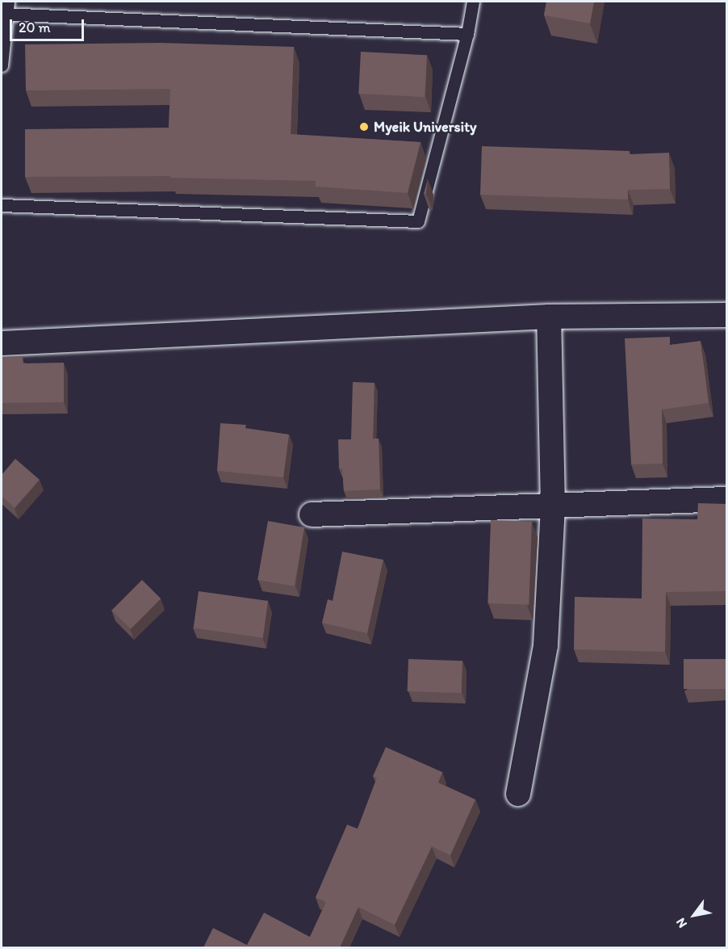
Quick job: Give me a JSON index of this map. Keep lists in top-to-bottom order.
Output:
{
  "places": ["Myeik University"],
  "scale_bar": "20 m",
  "north": "bottom left"
}
